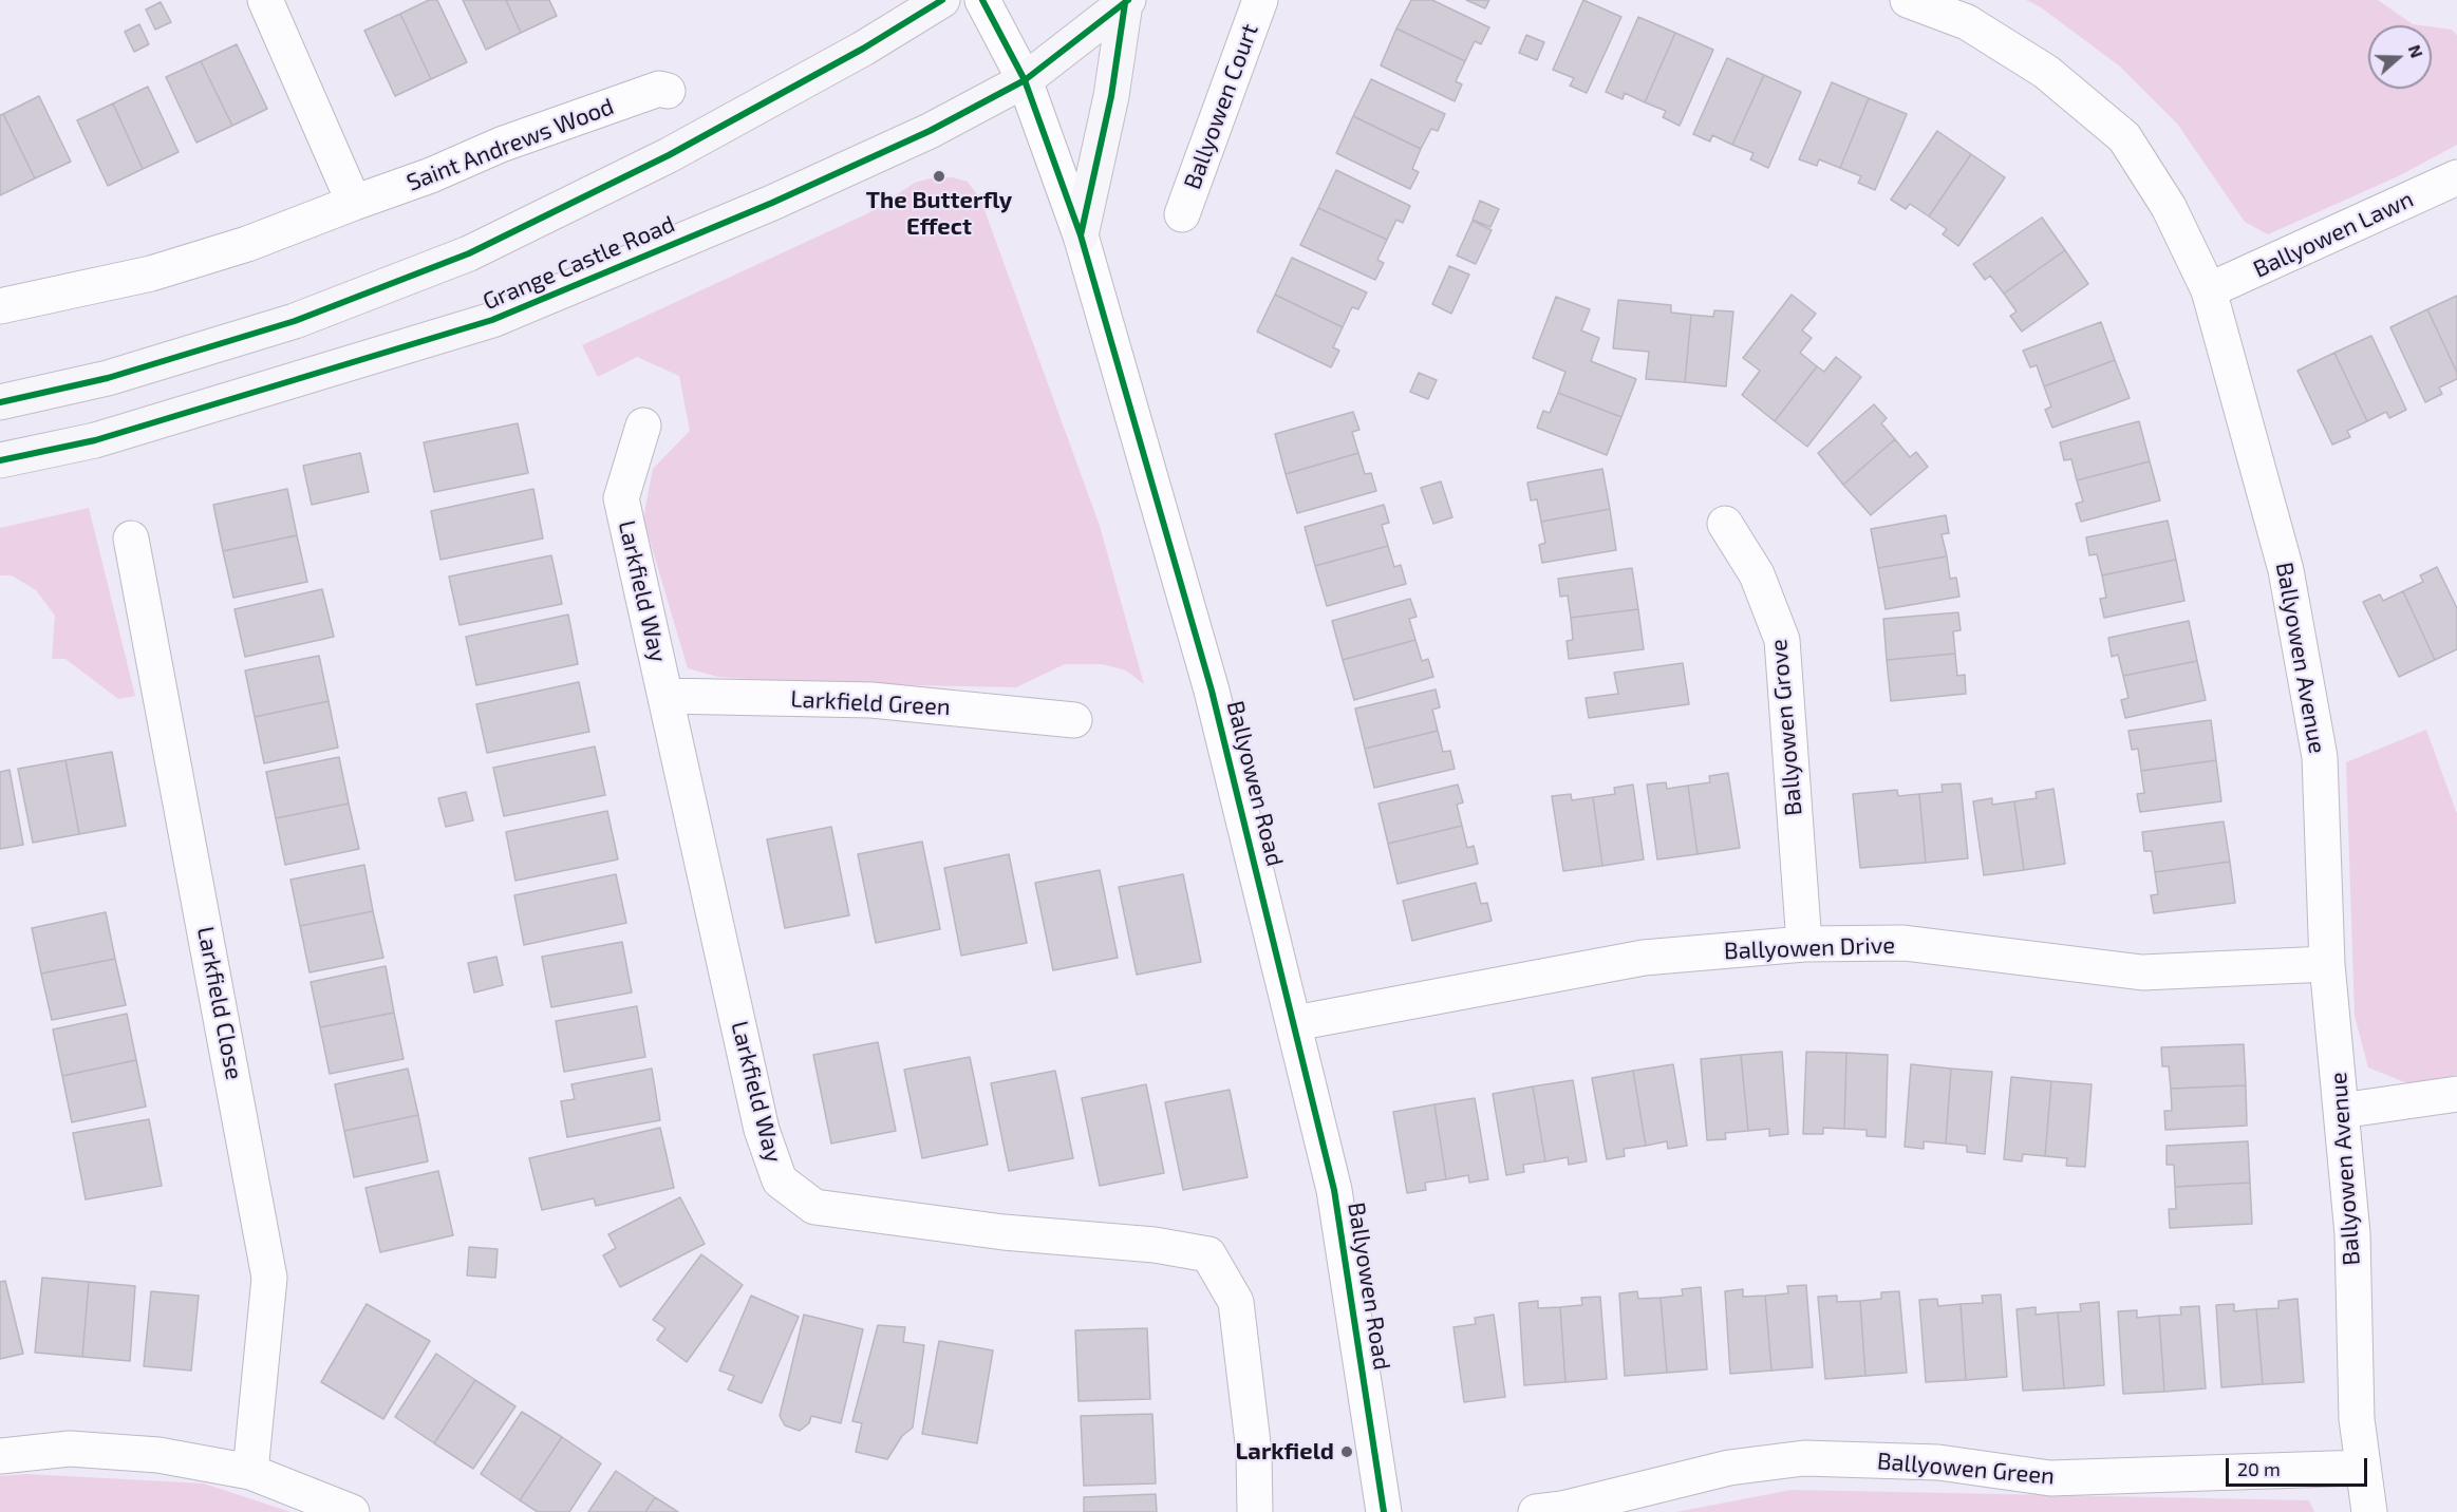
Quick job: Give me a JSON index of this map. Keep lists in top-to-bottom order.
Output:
{
  "streets": {
    "main road": ["Grange Castle Road"],
    "street": [
      "Ballyowen Court",
      "Saint Andrews Wood",
      "Ballyowen Lawn",
      "Larkfield Way",
      "Ballyowen Avenue",
      "Larkfield Green",
      "Ballyowen Grove",
      "Ballyowen Road",
      "Ballyowen Drive",
      "Larkfield Close",
      "Ballyowen Green"
    ]
  },
  "crossings": [
    ["Ballyowen Lawn", "Ballyowen Avenue"],
    ["Grange Castle Road", "Ballyowen Road"],
    ["Larkfield Way", "Larkfield Green"],
    ["Ballyowen Avenue", "Ballyowen Drive"],
    ["Ballyowen Avenue", "Ballyowen Green"],
    ["Ballyowen Grove", "Ballyowen Drive"],
    ["Ballyowen Road", "Ballyowen Drive"]
  ],
  "places": ["The Butterfly Effect", "Larkfield"],
  "scale_bar": "20 m",
  "north": "right"
}
